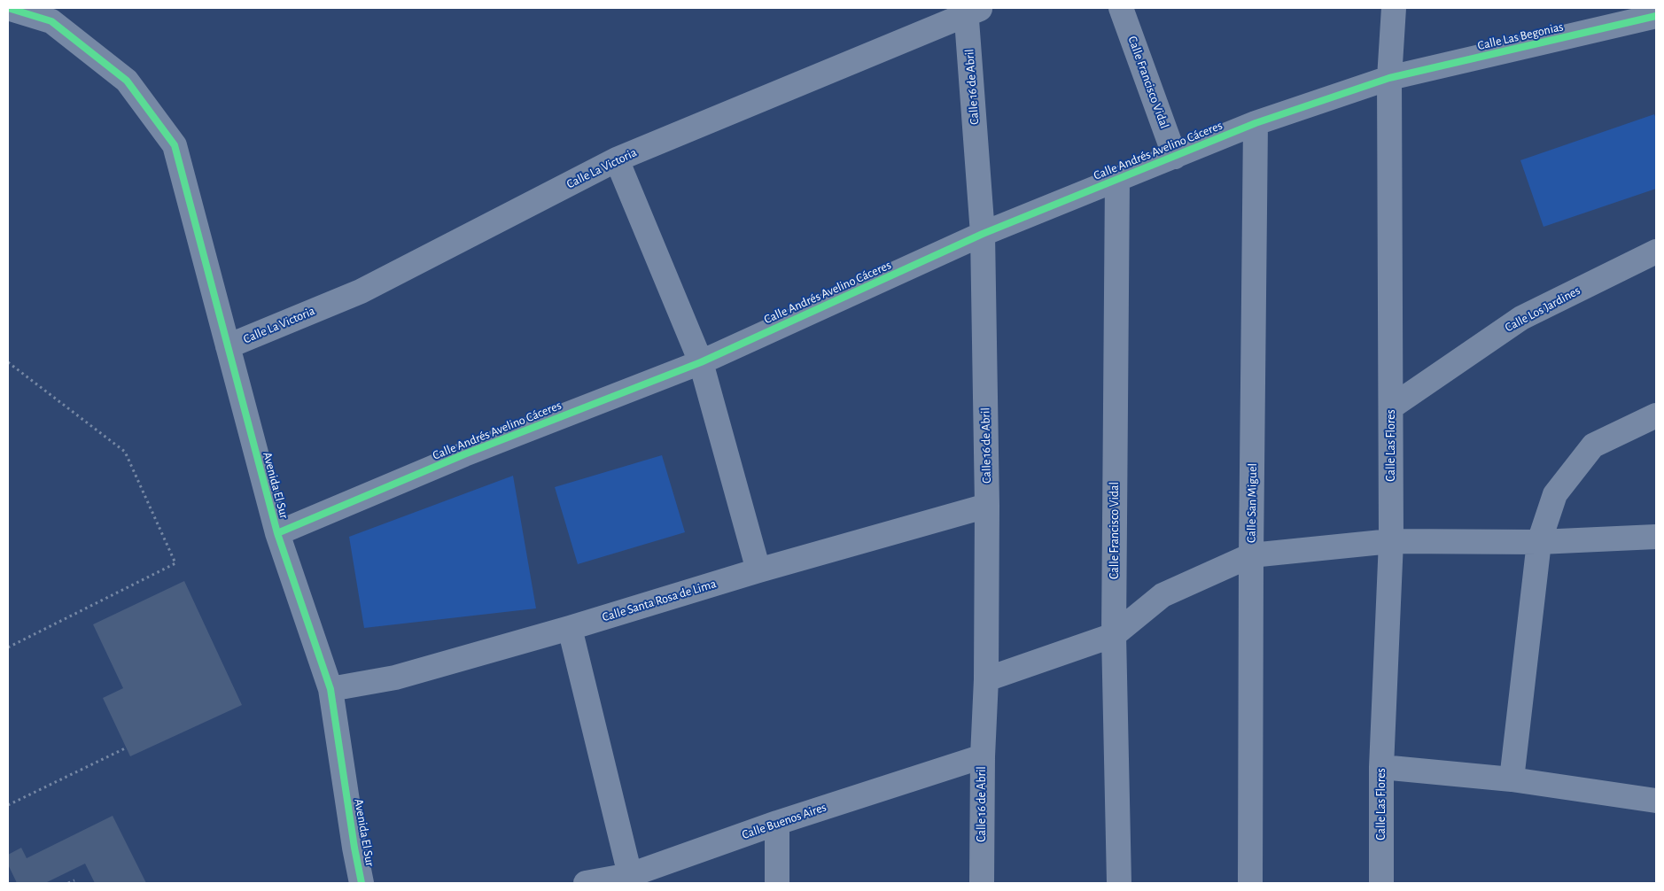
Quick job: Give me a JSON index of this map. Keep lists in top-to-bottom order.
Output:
{
  "streets": {
    "street": [
      "Calle Las Begonias",
      "Calle Francisco Vidal",
      "Calle 16 de Abril",
      "Calle Andrés Avelino Cáceres",
      "Calle La Victoria",
      "Calle Los Jardines",
      "Calle Las Flores",
      "Avenida El Sur",
      "Calle San Miguel",
      "Calle Santa Rosa de Lima",
      "Calle Buenos Aires"
    ]
  },
  "crossings": [
    ["Calle Las Begonias", "Calle Andrés Avelino Cáceres"],
    ["Calle Las Begonias", "Calle Las Flores"],
    ["Calle Francisco Vidal", "Calle Andrés Avelino Cáceres"],
    ["Calle 16 de Abril", "Calle Andrés Avelino Cáceres"],
    ["Calle 16 de Abril", "Calle La Victoria"],
    ["Calle 16 de Abril", "Calle Santa Rosa de Lima"],
    ["Calle 16 de Abril", "Calle Buenos Aires"],
    ["Calle Andrés Avelino Cáceres", "Calle Las Flores"],
    ["Calle Andrés Avelino Cáceres", "Avenida El Sur"],
    ["Calle Andrés Avelino Cáceres", "Calle San Miguel"],
    ["Calle La Victoria", "Avenida El Sur"],
    ["Calle Los Jardines", "Calle Las Flores"],
    ["Avenida El Sur", "Calle Santa Rosa de Lima"]
  ]
}
